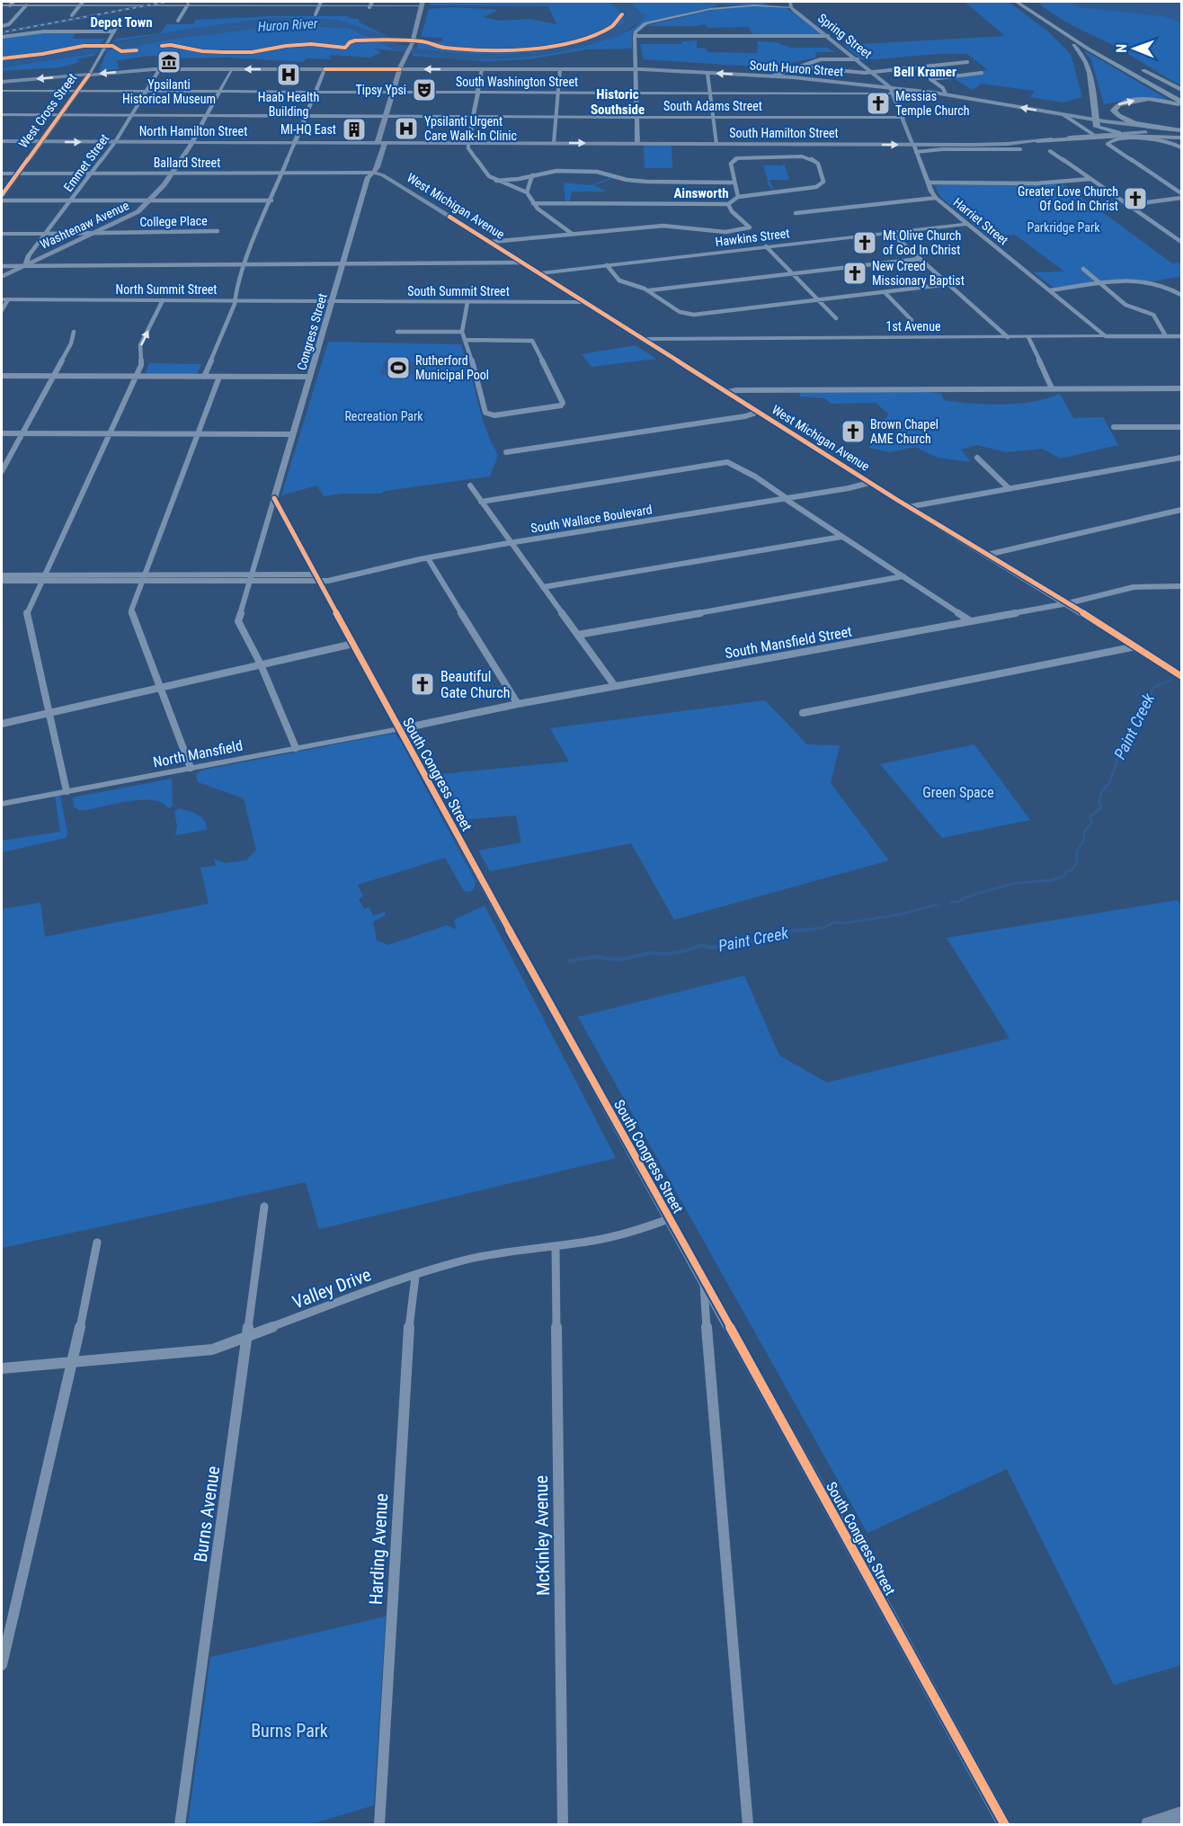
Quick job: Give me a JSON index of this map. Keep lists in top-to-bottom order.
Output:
{
  "streets": {
    "main road": [
      "Spring Street",
      "South Huron Street",
      "West Cross Street",
      "North Hamilton Street",
      "South Hamilton Street",
      "West Michigan Avenue",
      "Harriet Street",
      "Washtenaw Avenue"
    ],
    "street": [
      "South Washington Street",
      "South Adams Street",
      "Emmet Street",
      "Ballard Street",
      "College Place",
      "Hawkins Street",
      "North Summit Street",
      "South Summit Street",
      "1st Avenue",
      "Congress Street",
      "South Wallace Boulevard",
      "South Mansfield Street",
      "North Mansfield",
      "South Congress Street",
      "Valley Drive",
      "Burns Avenue",
      "McKinley Avenue",
      "Harding Avenue"
    ]
  },
  "crossings": [
    ["Spring Street", "South Huron Street"],
    ["Spring Street", "Harriet Street"],
    ["South Huron Street", "West Cross Street"],
    ["South Huron Street", "South Hamilton Street"],
    ["South Huron Street", "Emmet Street"],
    ["South Huron Street", "Harriet Street"],
    ["South Huron Street", "Washtenaw Avenue"],
    ["South Washington Street", "West Cross Street"],
    ["South Washington Street", "Emmet Street"],
    ["South Washington Street", "Harriet Street"],
    ["South Washington Street", "Washtenaw Avenue"],
    ["South Adams Street", "West Cross Street"],
    ["South Adams Street", "Emmet Street"],
    ["South Adams Street", "Harriet Street"],
    ["South Adams Street", "Washtenaw Avenue"],
    ["West Cross Street", "North Hamilton Street"],
    ["West Cross Street", "Ballard Street"],
    ["North Hamilton Street", "South Hamilton Street"],
    ["North Hamilton Street", "Emmet Street"],
    ["North Hamilton Street", "Washtenaw Avenue"],
    ["South Hamilton Street", "Harriet Street"],
    ["Emmet Street", "Ballard Street"],
    ["Emmet Street", "College Place"],
    ["Emmet Street", "Washtenaw Avenue"],
    ["Ballard Street", "West Michigan Avenue"],
    ["Ballard Street", "Washtenaw Avenue"],
    ["Ballard Street", "Congress Street"],
    ["West Michigan Avenue", "Hawkins Street"],
    ["West Michigan Avenue", "South Summit Street"],
    ["West Michigan Avenue", "1st Avenue"],
    ["West Michigan Avenue", "Congress Street"],
    ["West Michigan Avenue", "South Wallace Boulevard"],
    ["West Michigan Avenue", "South Mansfield Street"],
    ["College Place", "Washtenaw Avenue"],
    ["Harriet Street", "Hawkins Street"],
    ["Harriet Street", "1st Avenue"],
    ["North Summit Street", "South Summit Street"],
    ["North Summit Street", "Congress Street"],
    ["South Summit Street", "Congress Street"],
    ["Congress Street", "South Congress Street"],
    ["South Wallace Boulevard", "South Congress Street"],
    ["South Mansfield Street", "North Mansfield"],
    ["South Mansfield Street", "South Congress Street"],
    ["North Mansfield", "South Congress Street"],
    ["South Congress Street", "Valley Drive"],
    ["Valley Drive", "Burns Avenue"],
    ["Valley Drive", "McKinley Avenue"],
    ["Valley Drive", "Harding Avenue"]
  ],
  "one_way": ["South Huron Street", "South Hamilton Street"],
  "districts": [
    "Depot Town",
    "Bell Kramer",
    "Historic Southside",
    "Ainsworth"
  ],
  "water": ["Huron River", "Paint Creek"],
  "parks": [
    "Parkridge Park",
    "Recreation Park",
    "Green Space",
    "Burns Park"
  ],
  "places": {
    "museum": ["Ypsilanti Historical Museum"],
    "hospital": ["Haab Health Building", "Ypsilanti Urgent Care Walk-In Clinic"],
    "theatre": ["Tipsy Ypsi"],
    "church": [
      "Messias Temple Church",
      "Greater Love Church Of God In Christ",
      "Mt Olive Church of God In Christ",
      "New Creed Missionary Baptist",
      "Brown Chapel AME Church",
      "Beautiful Gate Church"
    ],
    "building": ["MI-HQ East"],
    "sports": ["Rutherford Municipal Pool"]
  },
  "north": "left"
}
